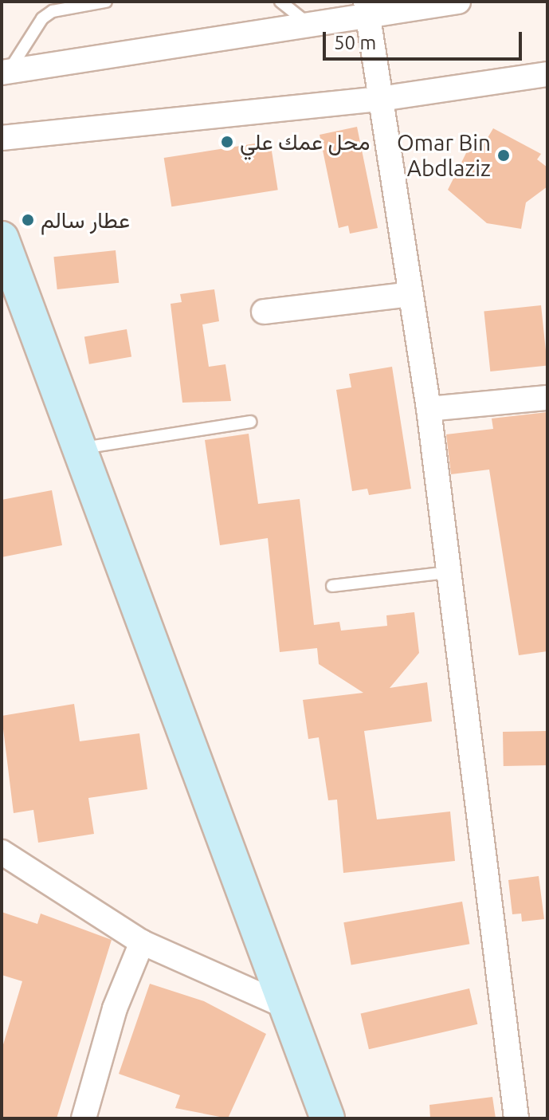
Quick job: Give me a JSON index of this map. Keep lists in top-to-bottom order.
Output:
{
  "places": ["محل عمك علي", "Omar Bin Abdlaziz", "عطار سالم"],
  "scale_bar": "50 m"
}
